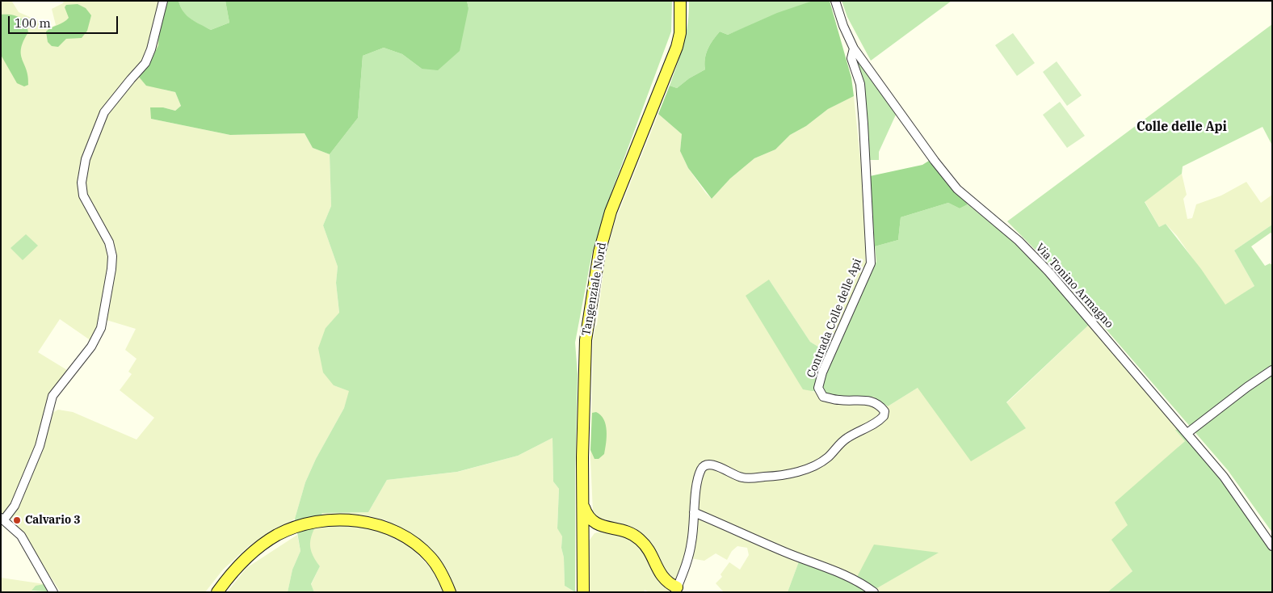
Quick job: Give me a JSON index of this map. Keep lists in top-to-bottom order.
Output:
{
  "streets": {
    "main road": ["Tangenziale Nord"],
    "street": ["Via Tonino Armagno", "Contrada Colle delle Api"]
  },
  "crossings": [
    ["Via Tonino Armagno", "Contrada Colle delle Api"]
  ],
  "districts": ["Colle delle Api"],
  "places": ["Calvario 3"],
  "scale_bar": "100 m"
}
